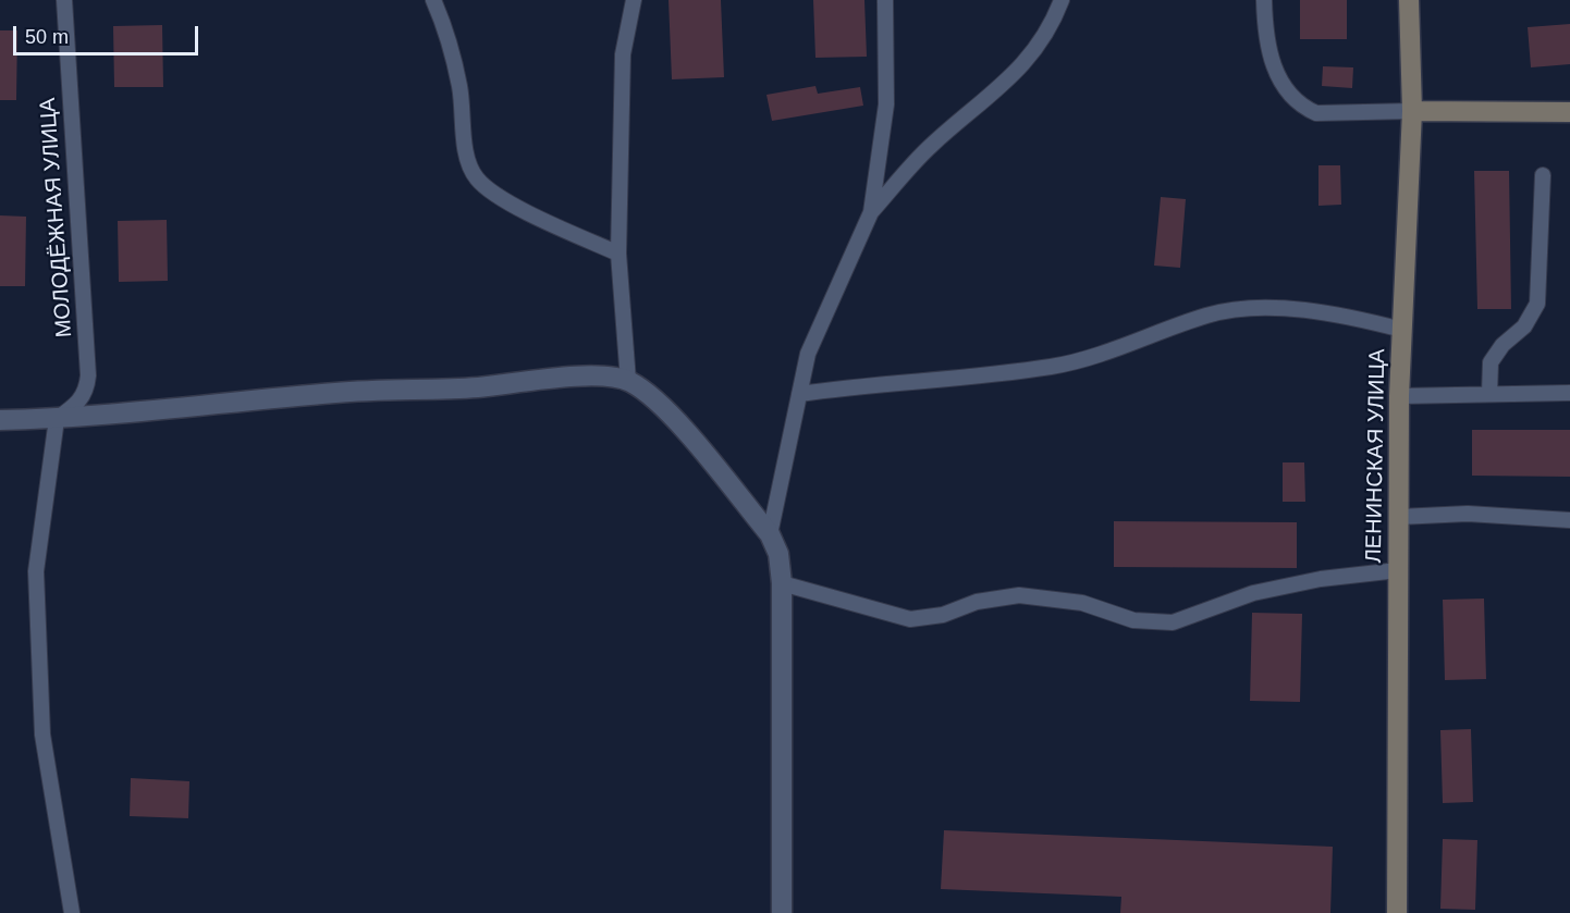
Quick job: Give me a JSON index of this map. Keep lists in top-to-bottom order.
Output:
{
  "streets": {
    "main road": ["ЛЕНИНСКАЯ УЛИЦА"],
    "lane": ["МОЛОДЁЖНАЯ УЛИЦА"]
  },
  "scale_bar": "50 m"
}
